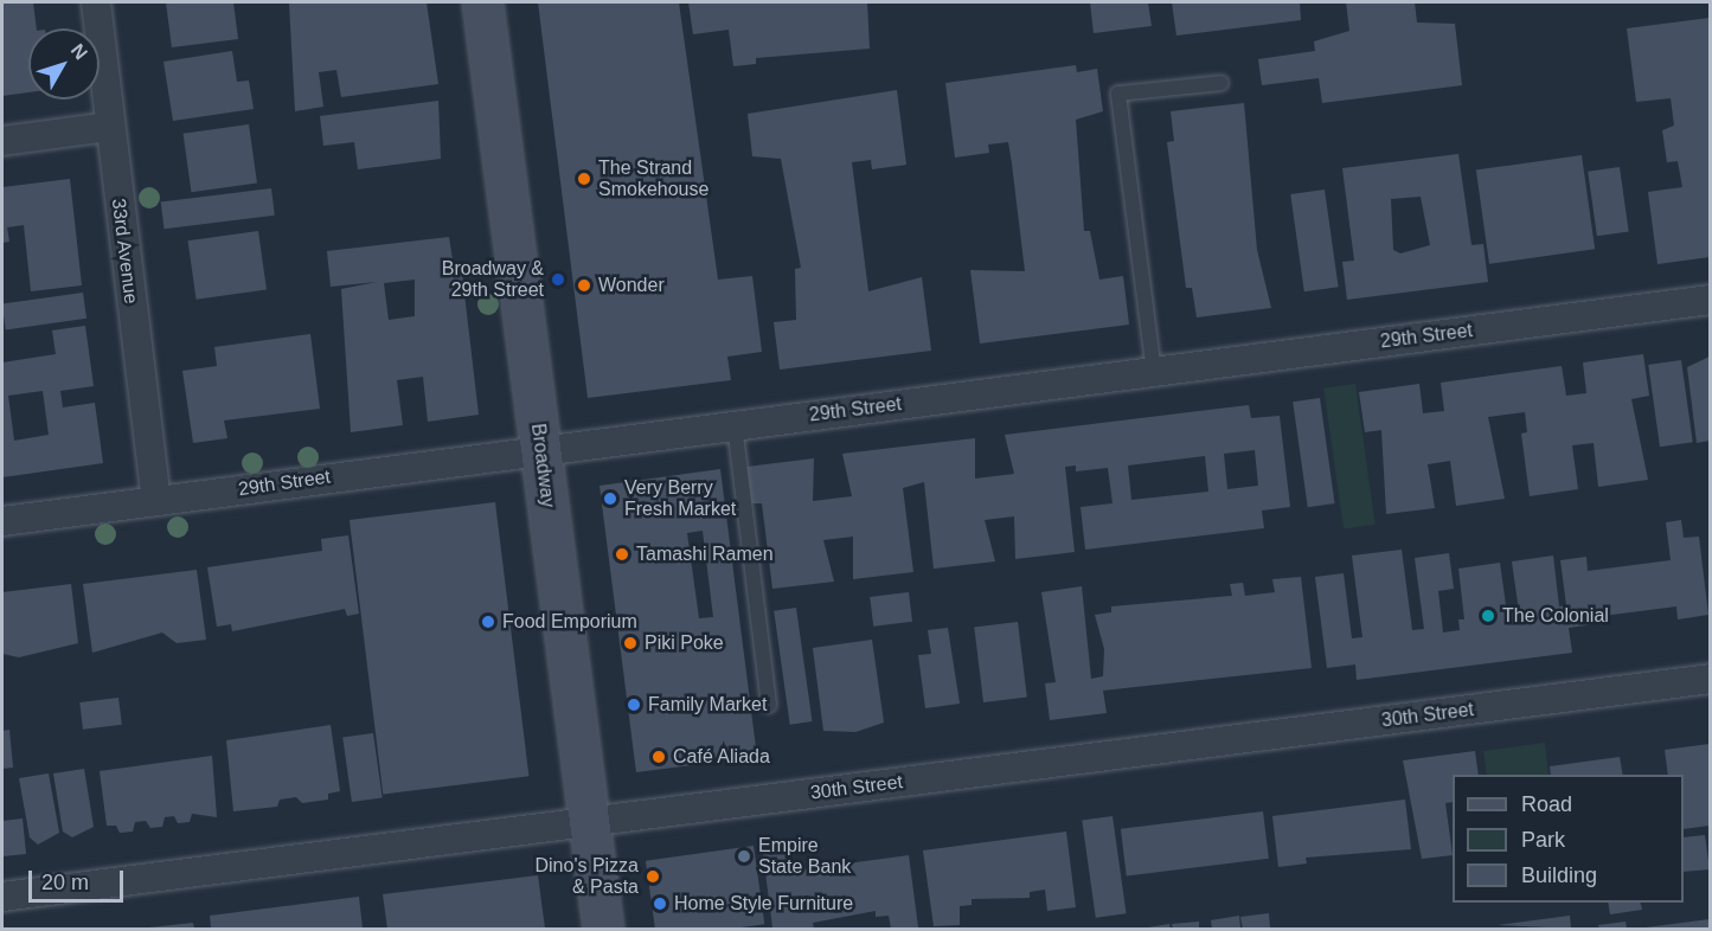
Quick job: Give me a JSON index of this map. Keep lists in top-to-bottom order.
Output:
{
  "streets": {
    "main road": ["Broadway"],
    "street": ["33rd Avenue", "29th Street", "30th Street"]
  },
  "crossings": [
    ["33rd Avenue", "29th Street"],
    ["29th Street", "Broadway"],
    ["Broadway", "30th Street"]
  ],
  "places": [
    "The Strand Smokehouse",
    "Broadway & 29th Street",
    "Wonder",
    "Very Berry Fresh Market",
    "Tamashi Ramen",
    "The Colonial",
    "Food Emporium",
    "Piki Poke",
    "Family Market",
    "Café Aliada",
    "Empire State Bank",
    "Dino's Pizza & Pasta",
    "Home Style Furniture"
  ],
  "legend": ["Road", "Park", "Building"],
  "scale_bar": "20 m",
  "north": "top right"
}
